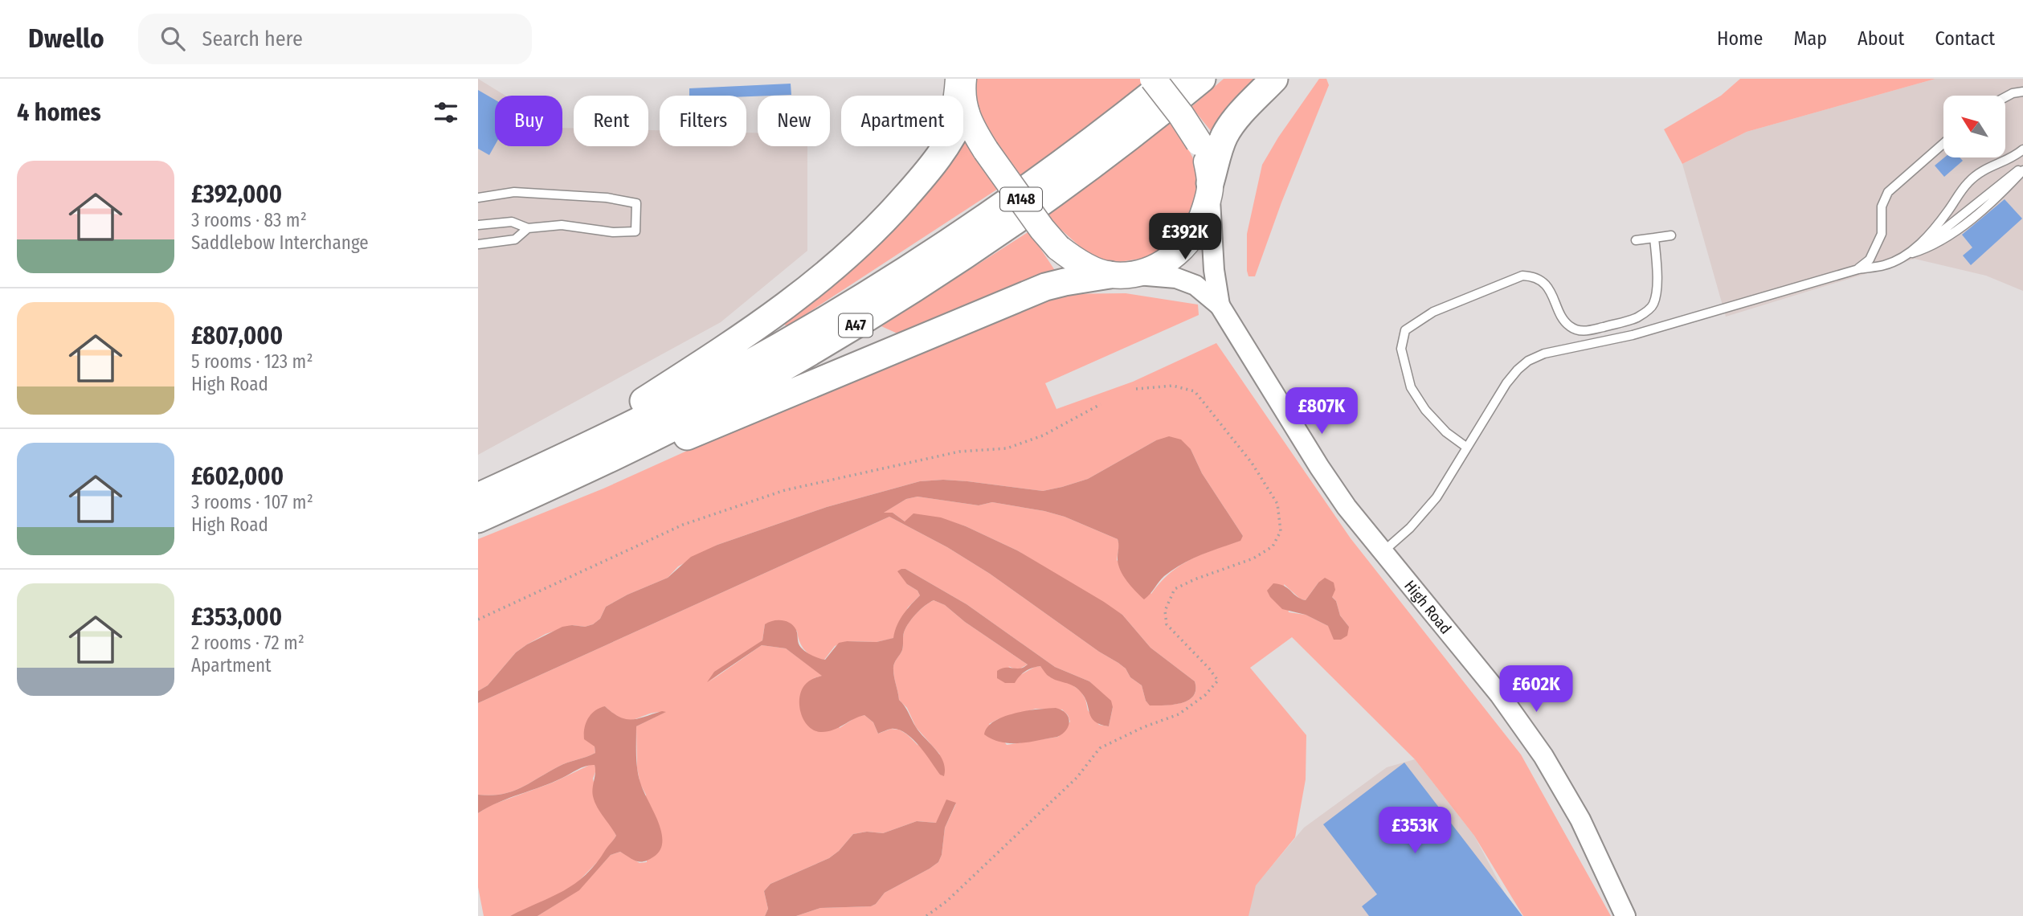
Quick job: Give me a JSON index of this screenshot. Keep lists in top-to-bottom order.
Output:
{
  "streets": {
    "highway": ["A47"],
    "main road": ["A148"],
    "street": ["High Road"]
  },
  "crossings": [
    ["A148", "A47"],
    ["A148", "High Road"],
    ["A47", "High Road"]
  ],
  "north": "top left",
  "page": {
    "header": "Dwello",
    "search": "Search here",
    "nav": [
      "Home",
      "Map",
      "About",
      "Contact"
    ],
    "heading": "4 homes",
    "chip": [
      "Buy",
      "Rent",
      "Filters",
      "New",
      "Apartment"
    ],
    "list": [
      {
        "name": "£392,000",
        "note": "3 rooms · 83 m² · Saddlebow Interchange"
      },
      {
        "name": "£807,000",
        "note": "5 rooms · 123 m² · High Road"
      },
      {
        "name": "£602,000",
        "note": "3 rooms · 107 m² · High Road"
      },
      {
        "name": "£353,000",
        "note": "2 rooms · 72 m² · Apartment"
      }
    ],
    "price": [
      "£392K",
      "£807K",
      "£602K",
      "£353K"
    ]
  }
}
